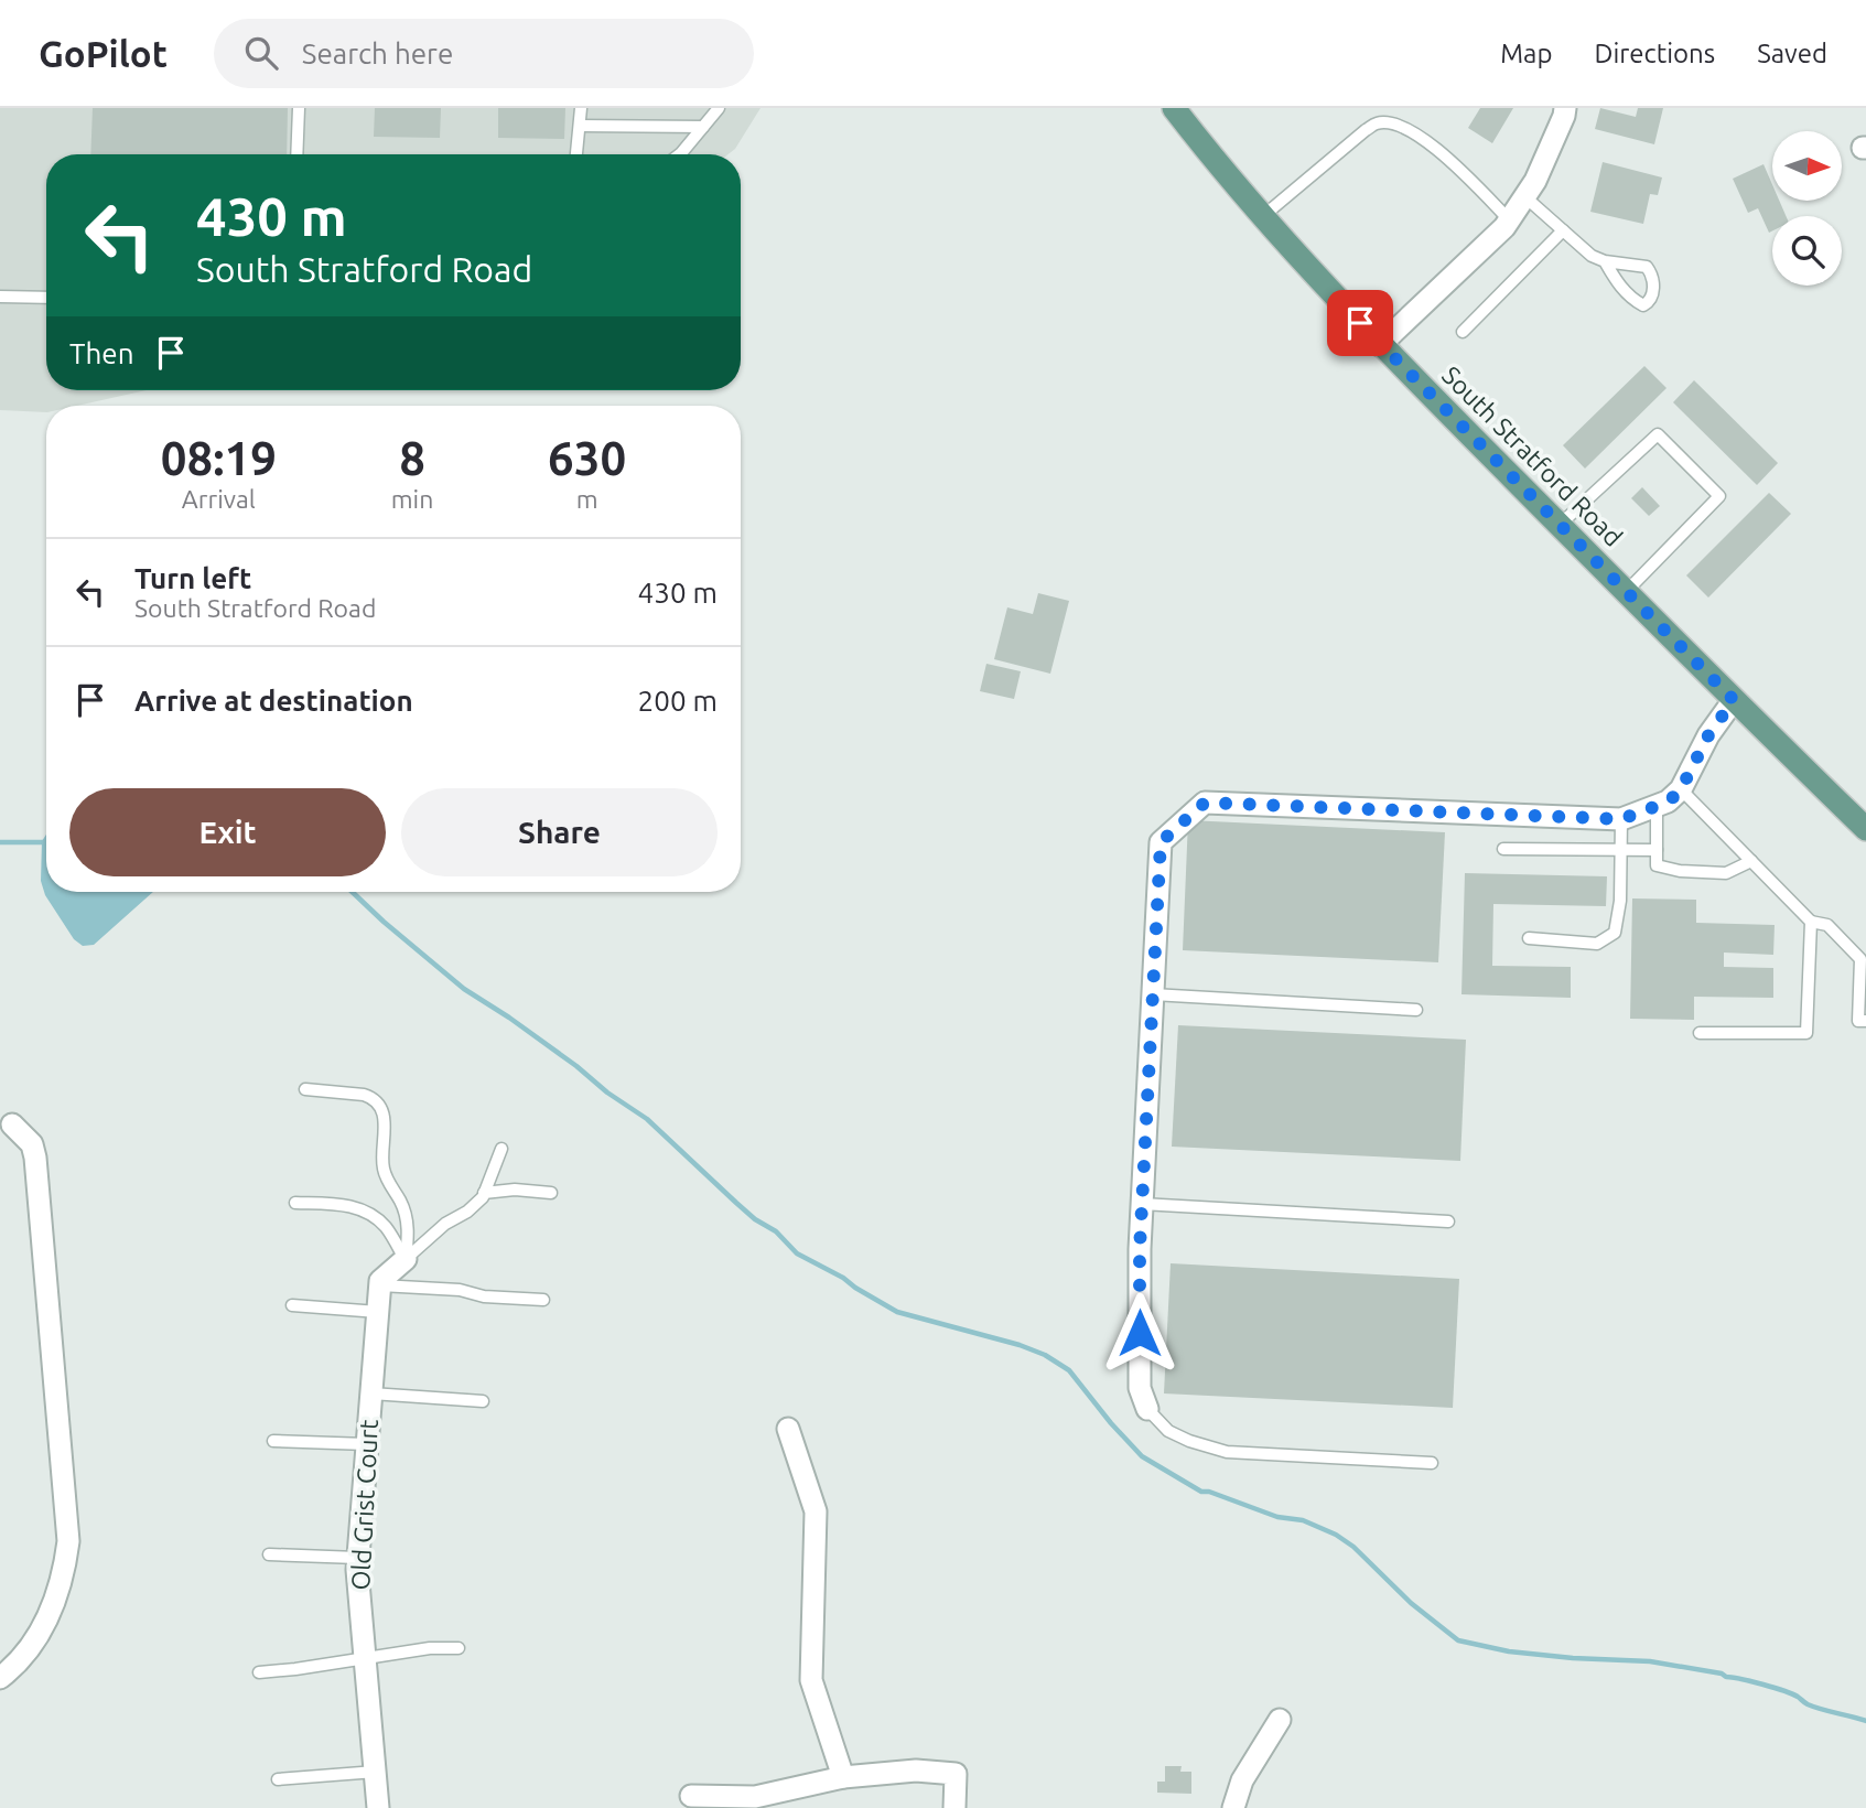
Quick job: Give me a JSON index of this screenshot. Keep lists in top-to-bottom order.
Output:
{
  "streets": {
    "main road": ["South Stratford Road"],
    "street": ["Old Grist Court"]
  },
  "north": "right",
  "page": {
    "header": "GoPilot",
    "search": "Search here",
    "nav": ["Map", "Directions", "Saved"],
    "turn": ["430 m", "South Stratford Road"],
    "then": "Then",
    "eta": [
      "08:19",
      "Arrival",
      "8",
      "min",
      "630",
      "m"
    ],
    "list": [
      {
        "name": "Turn left",
        "note": "South Stratford Road",
        "value": "430 m"
      },
      {
        "name": "Arrive at destination",
        "value": "200 m"
      }
    ],
    "buttons": ["Exit", "Share"]
  }
}
